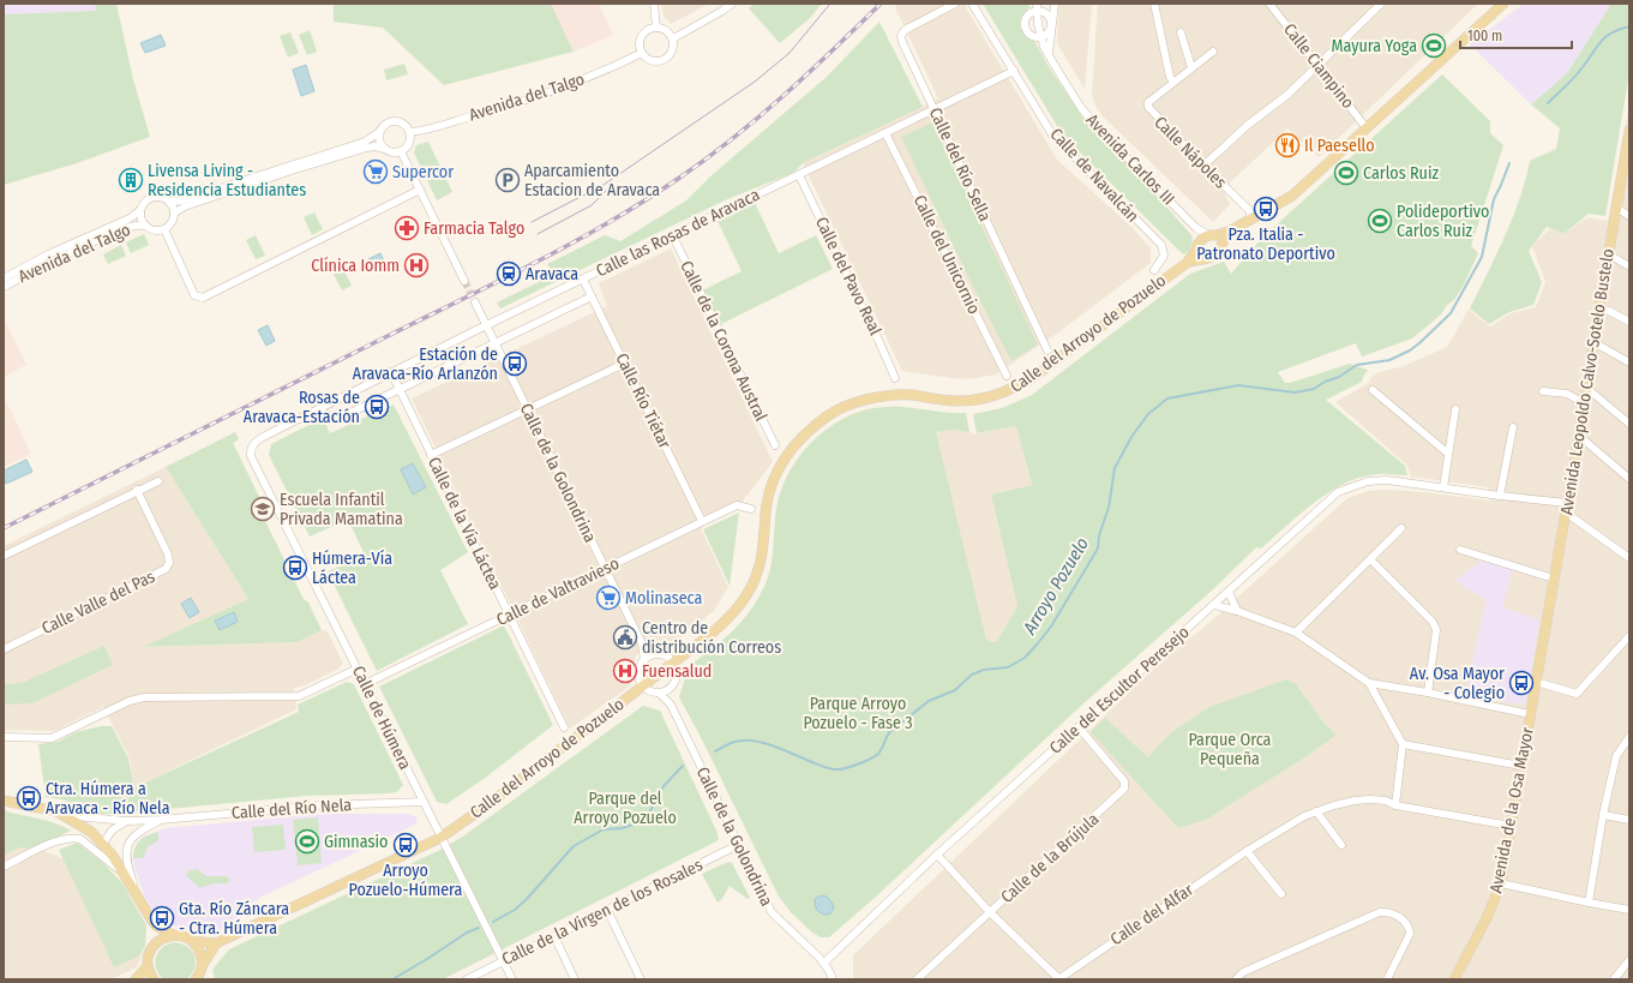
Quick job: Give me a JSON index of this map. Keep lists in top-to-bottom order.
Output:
{
  "streets": {
    "main road": ["Calle del Arroyo de Pozuelo", "Avenida Leopoldo Calvo-Sotelo Bustelo", "Avenida de la Osa Mayor"],
    "street": [
      "Calle Ciampino",
      "Avenida del Talgo",
      "Calle Nápoles",
      "Avenida Carlos III",
      "Calle del Río Sella",
      "Calle de Navalcán",
      "Calle las Rosas de Aravaca",
      "Calle del Unicornio",
      "Calle del Pavo Real",
      "Calle de la Corona Austral",
      "Calle Río Tiétar",
      "Calle de la Golondrina",
      "Calle de la Vía Láctea",
      "Calle de Valtravieso",
      "Calle Valle del Pas",
      "Calle del Escultor Peresejo",
      "Calle de Húmera",
      "Calle del Río Nela",
      "Calle de la Brújula",
      "Calle de la Virgen de los Rosales",
      "Calle del Alfar"
    ]
  },
  "crossings": [
    ["Calle del Río Sella", "Calle las Rosas de Aravaca"],
    ["Calle de Navalcán", "Calle las Rosas de Aravaca"],
    ["Calle las Rosas de Aravaca", "Calle del Unicornio"],
    ["Calle las Rosas de Aravaca", "Calle del Pavo Real"],
    ["Calle las Rosas de Aravaca", "Calle de la Corona Austral"],
    ["Calle las Rosas de Aravaca", "Calle Río Tiétar"],
    ["Calle las Rosas de Aravaca", "Calle de la Golondrina"],
    ["Calle las Rosas de Aravaca", "Calle de la Vía Láctea"],
    ["Calle las Rosas de Aravaca", "Calle de Húmera"],
    ["Calle del Arroyo de Pozuelo", "Calle de la Golondrina"],
    ["Calle del Arroyo de Pozuelo", "Calle de Húmera"],
    ["Avenida Leopoldo Calvo-Sotelo Bustelo", "Calle del Escultor Peresejo"],
    ["Avenida Leopoldo Calvo-Sotelo Bustelo", "Avenida de la Osa Mayor"],
    ["Calle Río Tiétar", "Calle de Valtravieso"],
    ["Calle de la Golondrina", "Calle de Valtravieso"],
    ["Calle de la Golondrina", "Calle del Escultor Peresejo"],
    ["Calle de la Golondrina", "Calle de la Virgen de los Rosales"],
    ["Calle de la Vía Láctea", "Calle de Valtravieso"],
    ["Calle de Valtravieso", "Calle de Húmera"],
    ["Calle del Escultor Peresejo", "Calle de la Brújula"],
    ["Calle de Húmera", "Calle del Río Nela"],
    ["Calle de Húmera", "Calle de la Virgen de los Rosales"],
    ["Avenida de la Osa Mayor", "Calle del Alfar"]
  ],
  "water": ["Arroyo Pozuelo"],
  "parks": ["Parque Arroyo Pozuelo - Fase 3", "Parque Orca Pequeña", "Parque del Arroyo Pozuelo"],
  "places": {
    "sports": [
      "Mayura Yoga",
      "Carlos Ruiz",
      "Polideportivo Carlos Ruiz",
      "Gimnasio"
    ],
    "restaurant": ["Il Paesello"],
    "supermarket": ["Supercor", "Molinaseca"],
    "building": ["Livensa Living - Residencia Estudiantes"],
    "parking": ["Aparcamiento Estacion de Aravaca"],
    "bus stop": [
      "Pza. Italia - Patronato Deportivo",
      "Estación de Aravaca-Río Arlanzón",
      "Rosas de Aravaca-Estación",
      "Húmera-Vía Láctea",
      "Av. Osa Mayor - Colegio",
      "Ctra. Húmera a Aravaca - Río Nela",
      "Arroyo Pozuelo-Húmera",
      "Gta. Río Záncara - Ctra. Húmera"
    ],
    "pharmacy": ["Farmacia Talgo"],
    "hospital": ["Clínica Iomm", "Fuensalud"],
    "station": ["Aravaca"],
    "school or university": ["Escuela Infantil Privada Mamatina"],
    "public building": ["Centro de distribución Correos"]
  },
  "scale_bar": "100 m"
}
